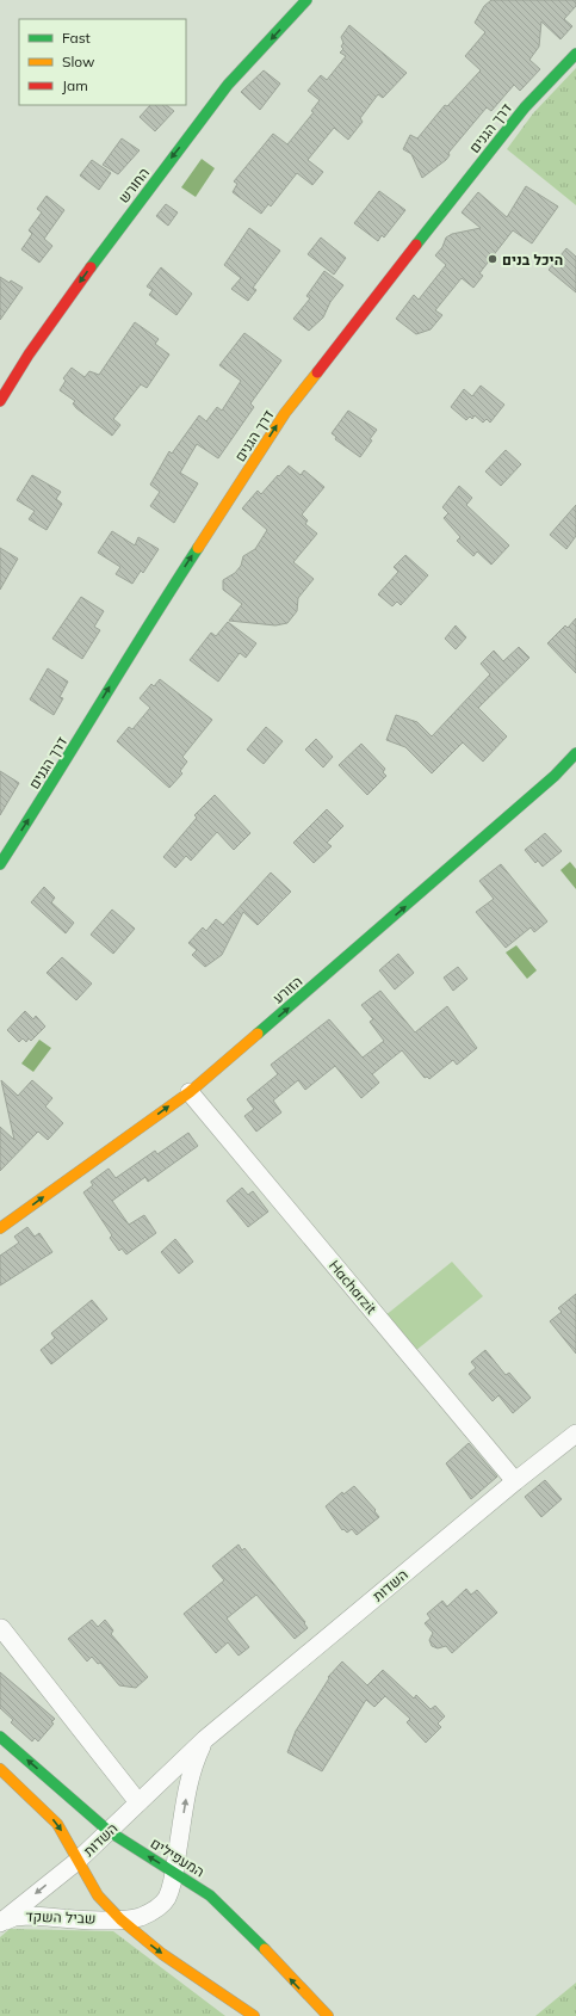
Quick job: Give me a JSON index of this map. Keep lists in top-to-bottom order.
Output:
{
  "streets": {
    "street": [
      "דרך הגנים",
      "החורש",
      "הזורע",
      "Hacharzit",
      "השדות",
      "המעפילים",
      "שביל השקד"
    ]
  },
  "crossings": [
    ["הזורע", "Hacharzit"],
    ["Hacharzit", "השדות"],
    ["השדות", "המעפילים"],
    ["השדות", "שביל השקד"]
  ],
  "one_way": [
    "דרך הגנים",
    "החורש",
    "הזורע",
    "שביל השקד"
  ],
  "places": ["היכל בנים"],
  "legend": ["Fast", "Slow", "Jam"]
}
